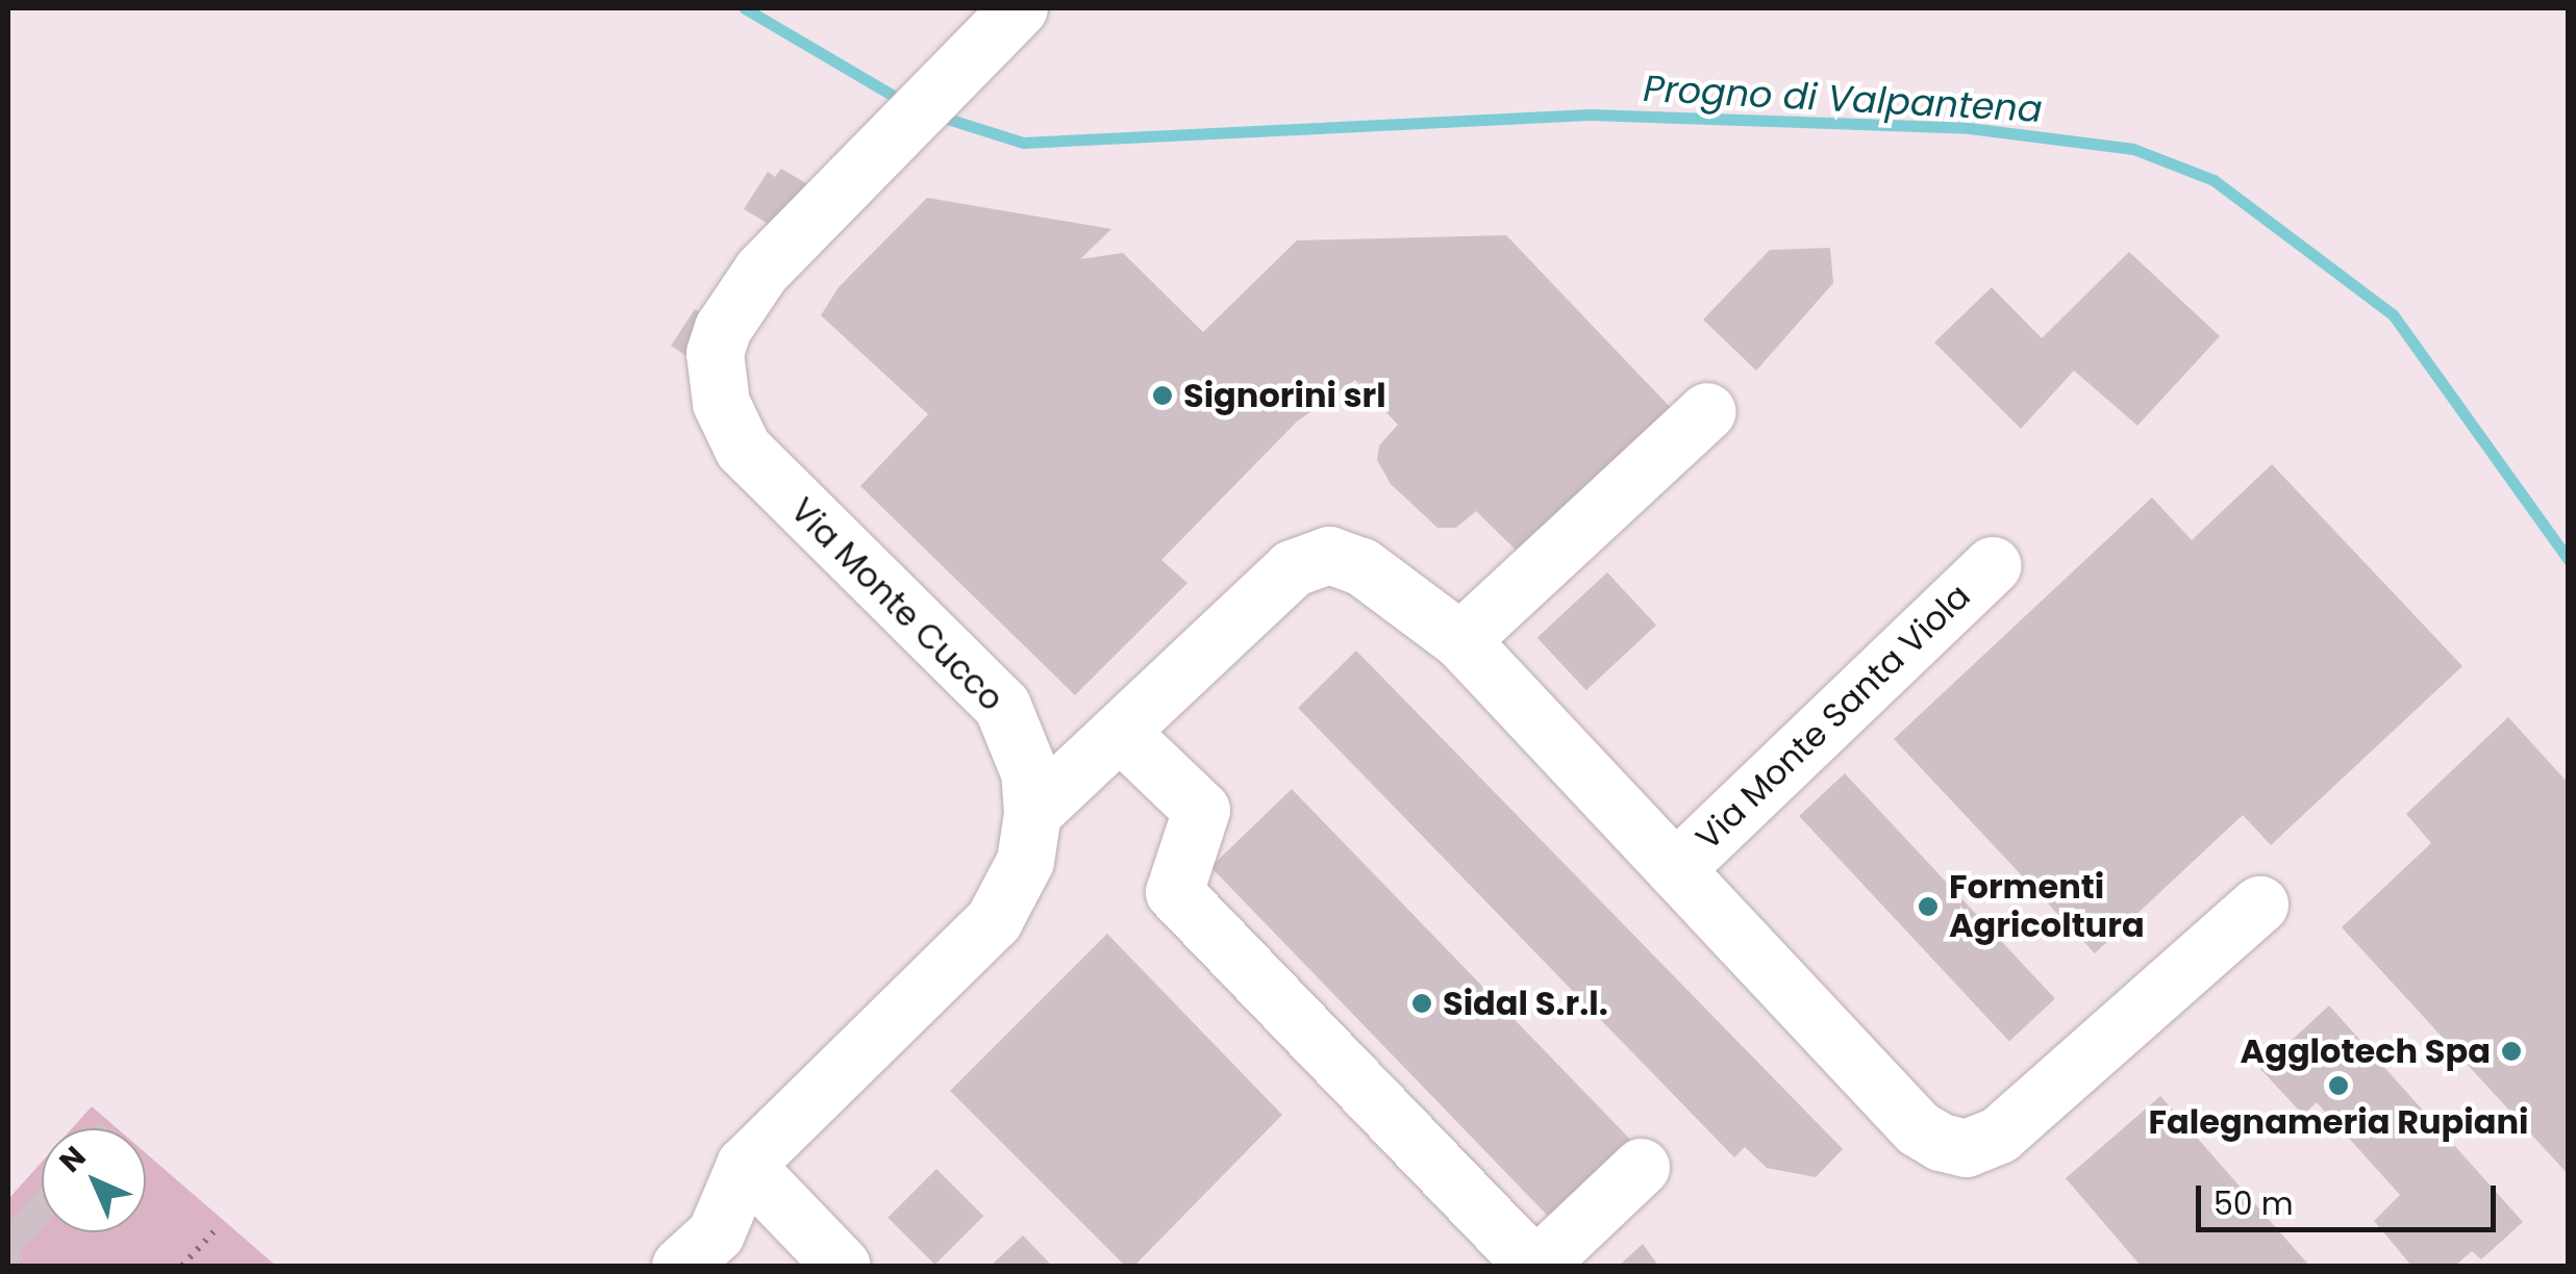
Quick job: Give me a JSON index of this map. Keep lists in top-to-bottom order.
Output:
{
  "streets": {
    "street": ["Via Monte Cucco", "Via Monte Santa Viola"]
  },
  "crossings": [
    ["Via Monte Cucco", "Via Monte Santa Viola"]
  ],
  "water": ["Progno di Valpantena"],
  "places": [
    "Signorini srl",
    "Formenti Agricoltura",
    "Sidal S.r.l.",
    "Agglotech Spa",
    "Falegnameria Rupiani"
  ],
  "scale_bar": "50 m",
  "north": "top left"
}
